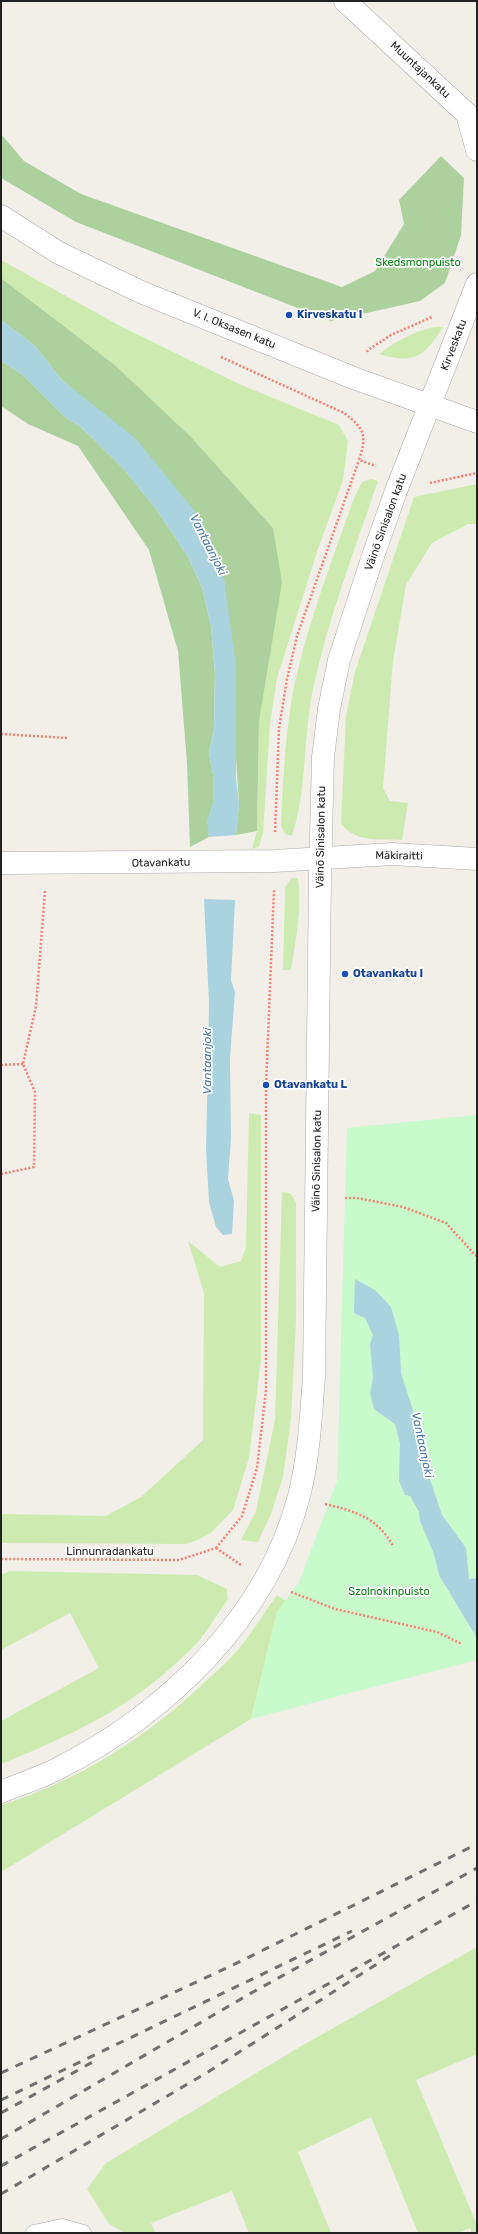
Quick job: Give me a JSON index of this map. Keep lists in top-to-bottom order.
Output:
{
  "streets": {
    "street": [
      "Muuntajankatu",
      "V. I. Oksasen katu",
      "Kirveskatu",
      "Väinö Sinisalon katu",
      "Mäkiraitti",
      "Otavankatu"
    ],
    "path": ["Linnunradankatu"]
  },
  "crossings": [
    ["V. I. Oksasen katu", "Kirveskatu"],
    ["V. I. Oksasen katu", "Väinö Sinisalon katu"],
    ["Kirveskatu", "Väinö Sinisalon katu"],
    ["Väinö Sinisalon katu", "Mäkiraitti"],
    ["Väinö Sinisalon katu", "Otavankatu"],
    ["Mäkiraitti", "Otavankatu"],
    ["Otavankatu", "Linnunradankatu"]
  ],
  "water": ["Vantaanjoki"],
  "parks": ["Skedsmonpuisto", "Szolnokinpuisto"],
  "places": ["Kirveskatu I", "Otavankatu I", "Otavankatu L"]
}
